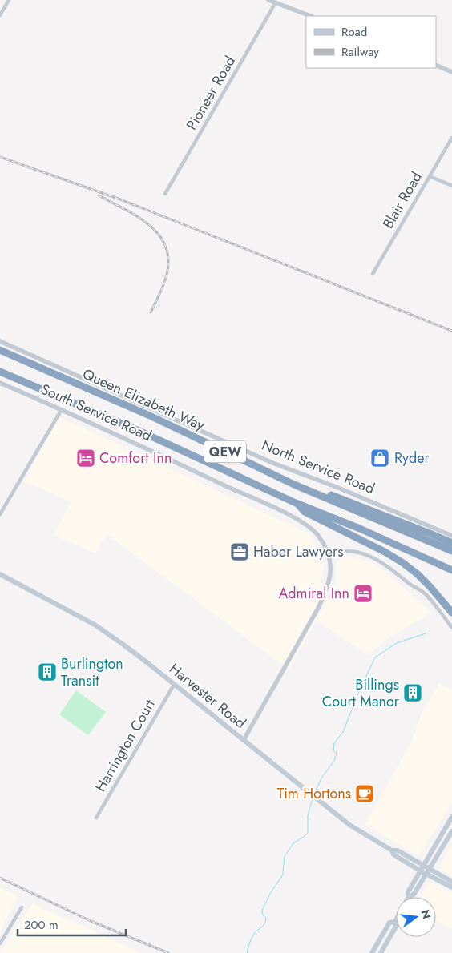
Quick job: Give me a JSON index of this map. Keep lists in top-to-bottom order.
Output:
{
  "streets": {
    "highway": ["Queen Elizabeth Way", "QEW"],
    "main road": ["Harvester Road"],
    "street": [
      "Pioneer Road",
      "Blair Road",
      "South Service Road",
      "North Service Road",
      "Harrington Court"
    ]
  },
  "crossings": [
    ["South Service Road", "Harvester Road"],
    ["Harvester Road", "Harrington Court"]
  ],
  "places": {
    "hotel": ["Comfort Inn", "Admiral Inn"],
    "shop": ["Ryder"],
    "office": ["Haber Lawyers"],
    "building": ["Burlington Transit", "Billings Court Manor"],
    "cafe": ["Tim Hortons"]
  },
  "legend": ["Road", "Railway"],
  "scale_bar": "200 m",
  "north": "right"
}
